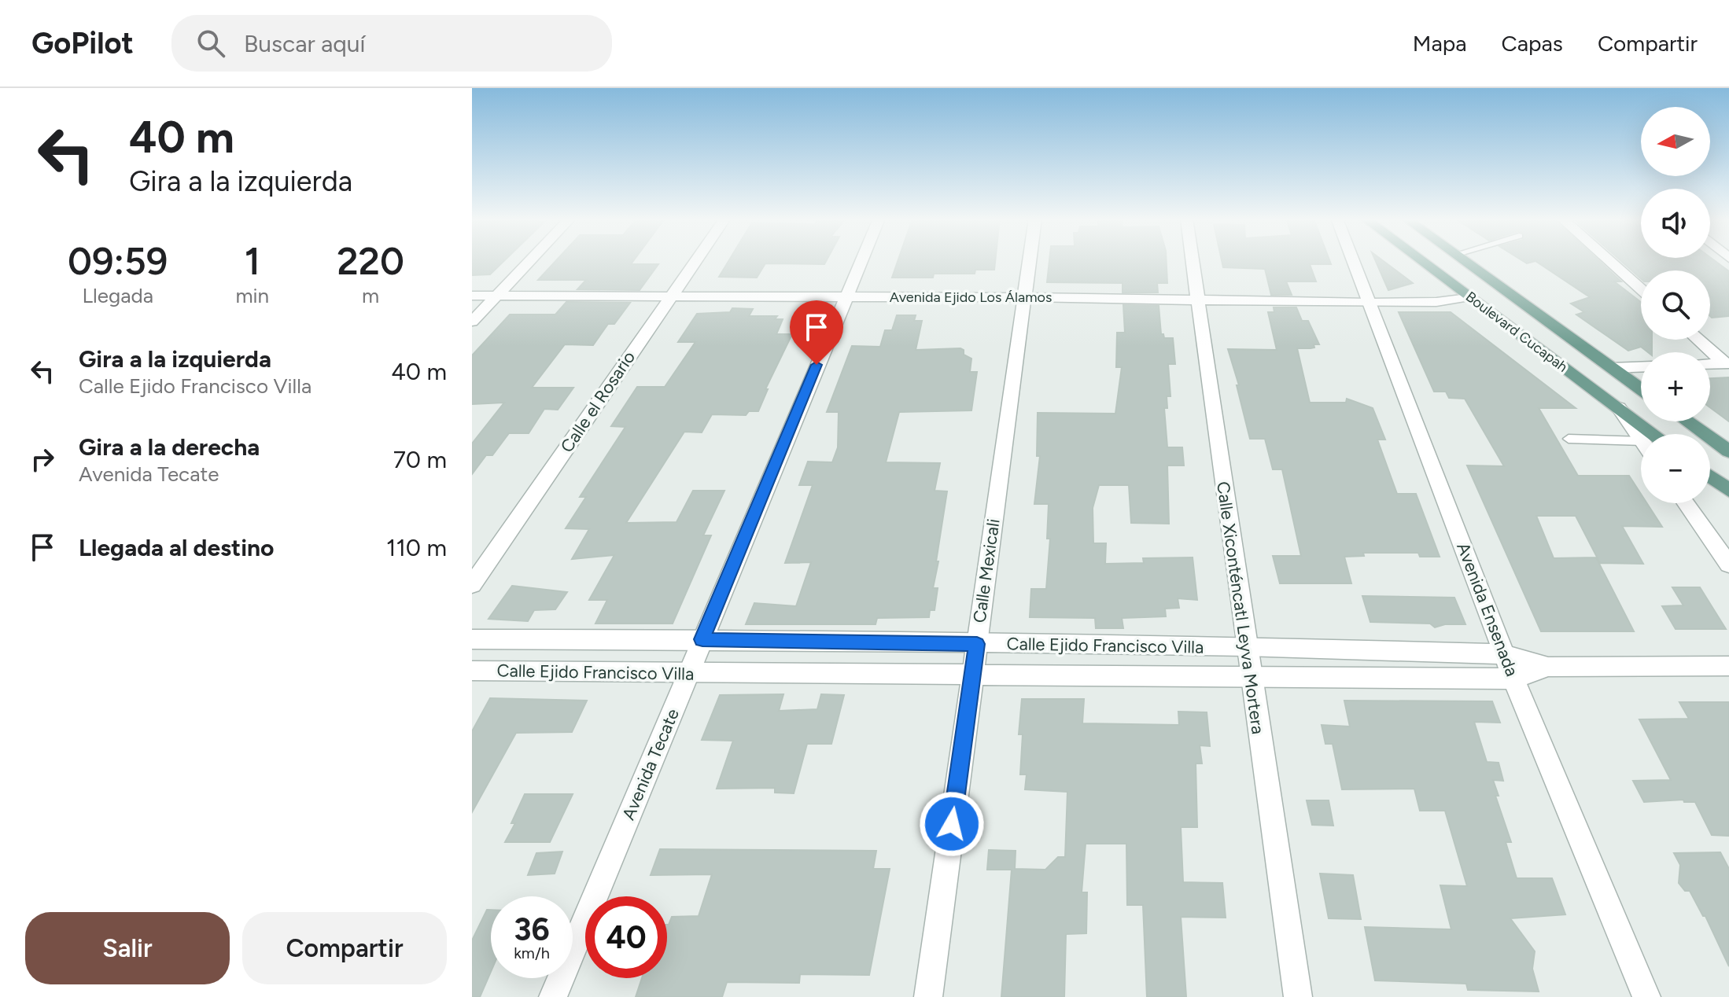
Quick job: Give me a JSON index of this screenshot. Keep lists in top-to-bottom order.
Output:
{
  "streets": {
    "main road": ["Boulevard Cucapah"],
    "street": [
      "Avenida Ejido Los Álamos",
      "Calle el Rosario",
      "Calle Mexicali",
      "Calle Xiconténcatl Leyva Mortera",
      "Avenida Ensenada",
      "Calle Ejido Francisco Villa",
      "Avenida Tecate"
    ]
  },
  "crossings": [
    ["Avenida Ejido Los Álamos", "Boulevard Cucapah"],
    ["Avenida Ejido Los Álamos", "Calle el Rosario"],
    ["Avenida Ejido Los Álamos", "Calle Mexicali"],
    ["Avenida Ejido Los Álamos", "Calle Xiconténcatl Leyva Mortera"],
    ["Avenida Ejido Los Álamos", "Avenida Ensenada"],
    ["Avenida Ejido Los Álamos", "Avenida Tecate"],
    ["Calle Mexicali", "Calle Ejido Francisco Villa"],
    ["Calle Xiconténcatl Leyva Mortera", "Calle Ejido Francisco Villa"],
    ["Avenida Ensenada", "Calle Ejido Francisco Villa"],
    ["Calle Ejido Francisco Villa", "Avenida Tecate"]
  ],
  "north": "left",
  "page": {
    "header": "GoPilot",
    "search": "Buscar aquí",
    "nav": ["Mapa", "Capas", "Compartir"],
    "turn": ["40 m", "Gira a la izquierda"],
    "map_buttons": ["+", "−"],
    "eta": [
      "09:59",
      "Llegada",
      "1",
      "min",
      "220",
      "m"
    ],
    "list": [
      {
        "name": "Gira a la izquierda",
        "note": "Calle Ejido Francisco Villa",
        "value": "40 m"
      },
      {
        "name": "Gira a la derecha",
        "note": "Avenida Tecate",
        "value": "70 m"
      },
      {
        "name": "Llegada al destino",
        "value": "110 m"
      }
    ],
    "speed": "36 km/h",
    "limit": "40",
    "buttons": ["Salir", "Compartir"]
  }
}
